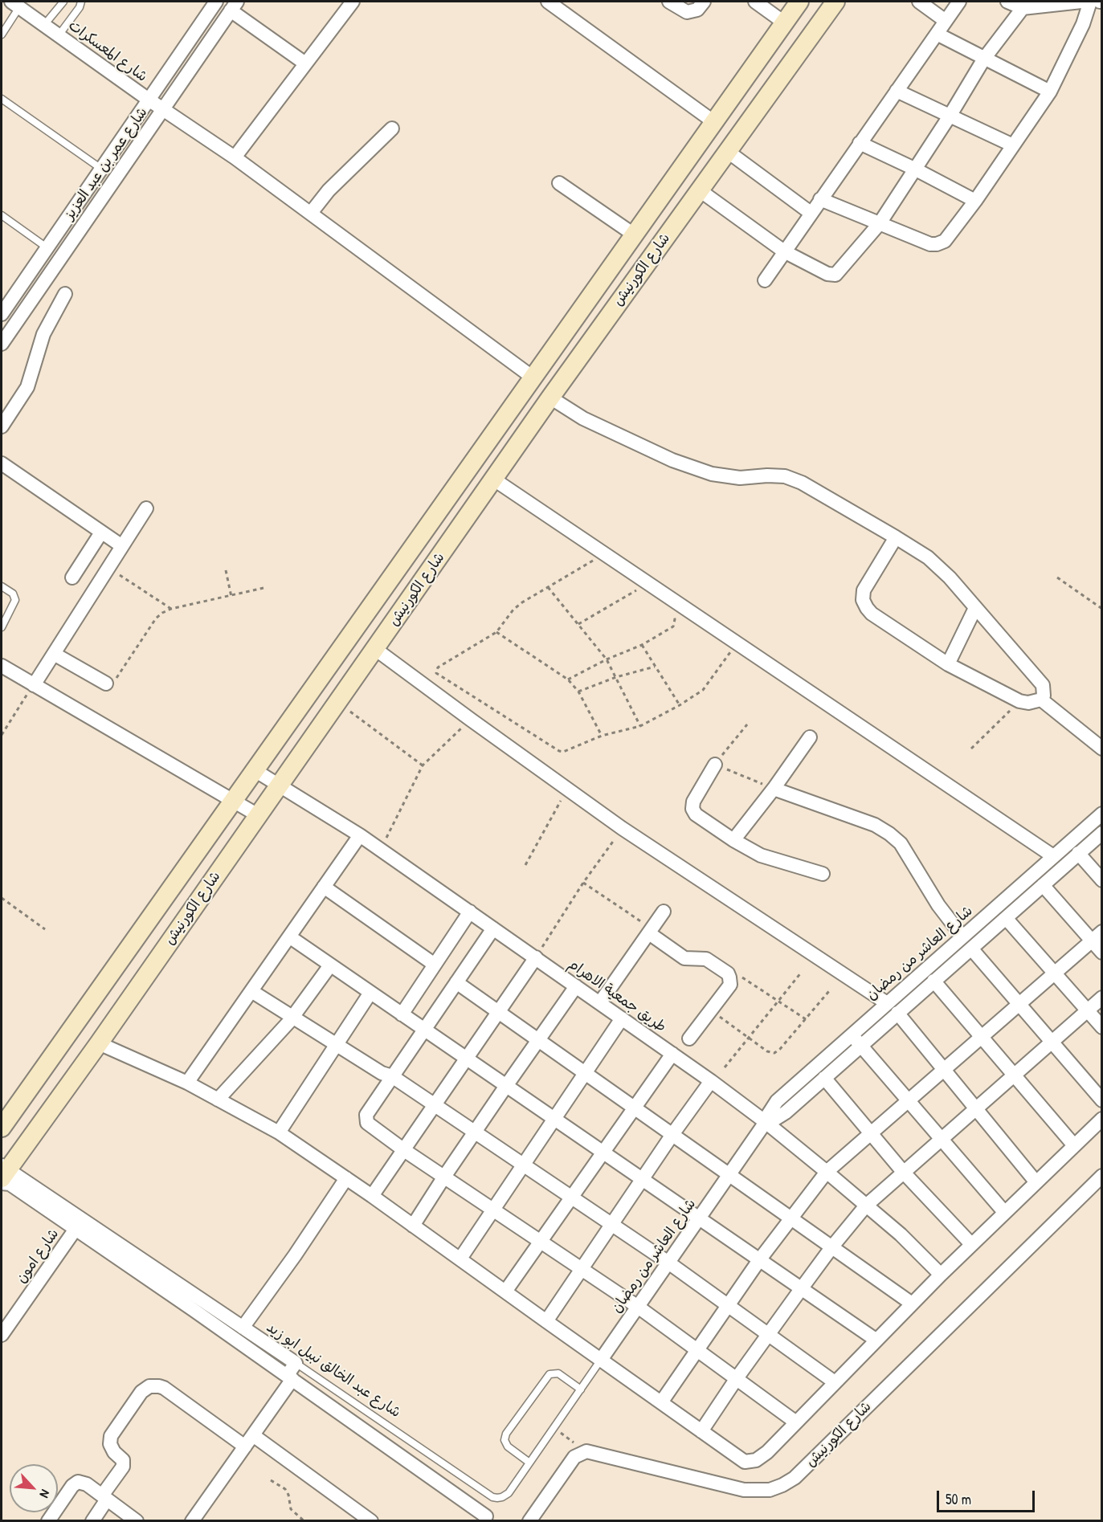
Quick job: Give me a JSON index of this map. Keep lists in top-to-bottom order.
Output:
{
  "streets": {
    "main road": ["شارع الكورنيش"],
    "street": [
      "شارع المعسكرات",
      "شارع عمر بن عبد العزيز",
      "شارع العاشر من رمضان",
      "طريق جمعية الاهرام",
      "شارع امون",
      "شارع عبد الخالق نبيل ابو زيد"
    ]
  },
  "crossings": [
    ["شارع المعسكرات", "شارع عمر بن عبد العزيز"],
    ["شارع المعسكرات", "شارع الكورنيش"],
    ["شارع الكورنيش", "طريق جمعية الاهرام"],
    ["شارع الكورنيش", "شارع عبد الخالق نبيل ابو زيد"],
    ["شارع العاشر من رمضان", "طريق جمعية الاهرام"],
    ["شارع العاشر من رمضان", "شارع عبد الخالق نبيل ابو زيد"],
    ["شارع امون", "شارع عبد الخالق نبيل ابو زيد"]
  ],
  "scale_bar": "50 m",
  "north": "bottom right"
}
